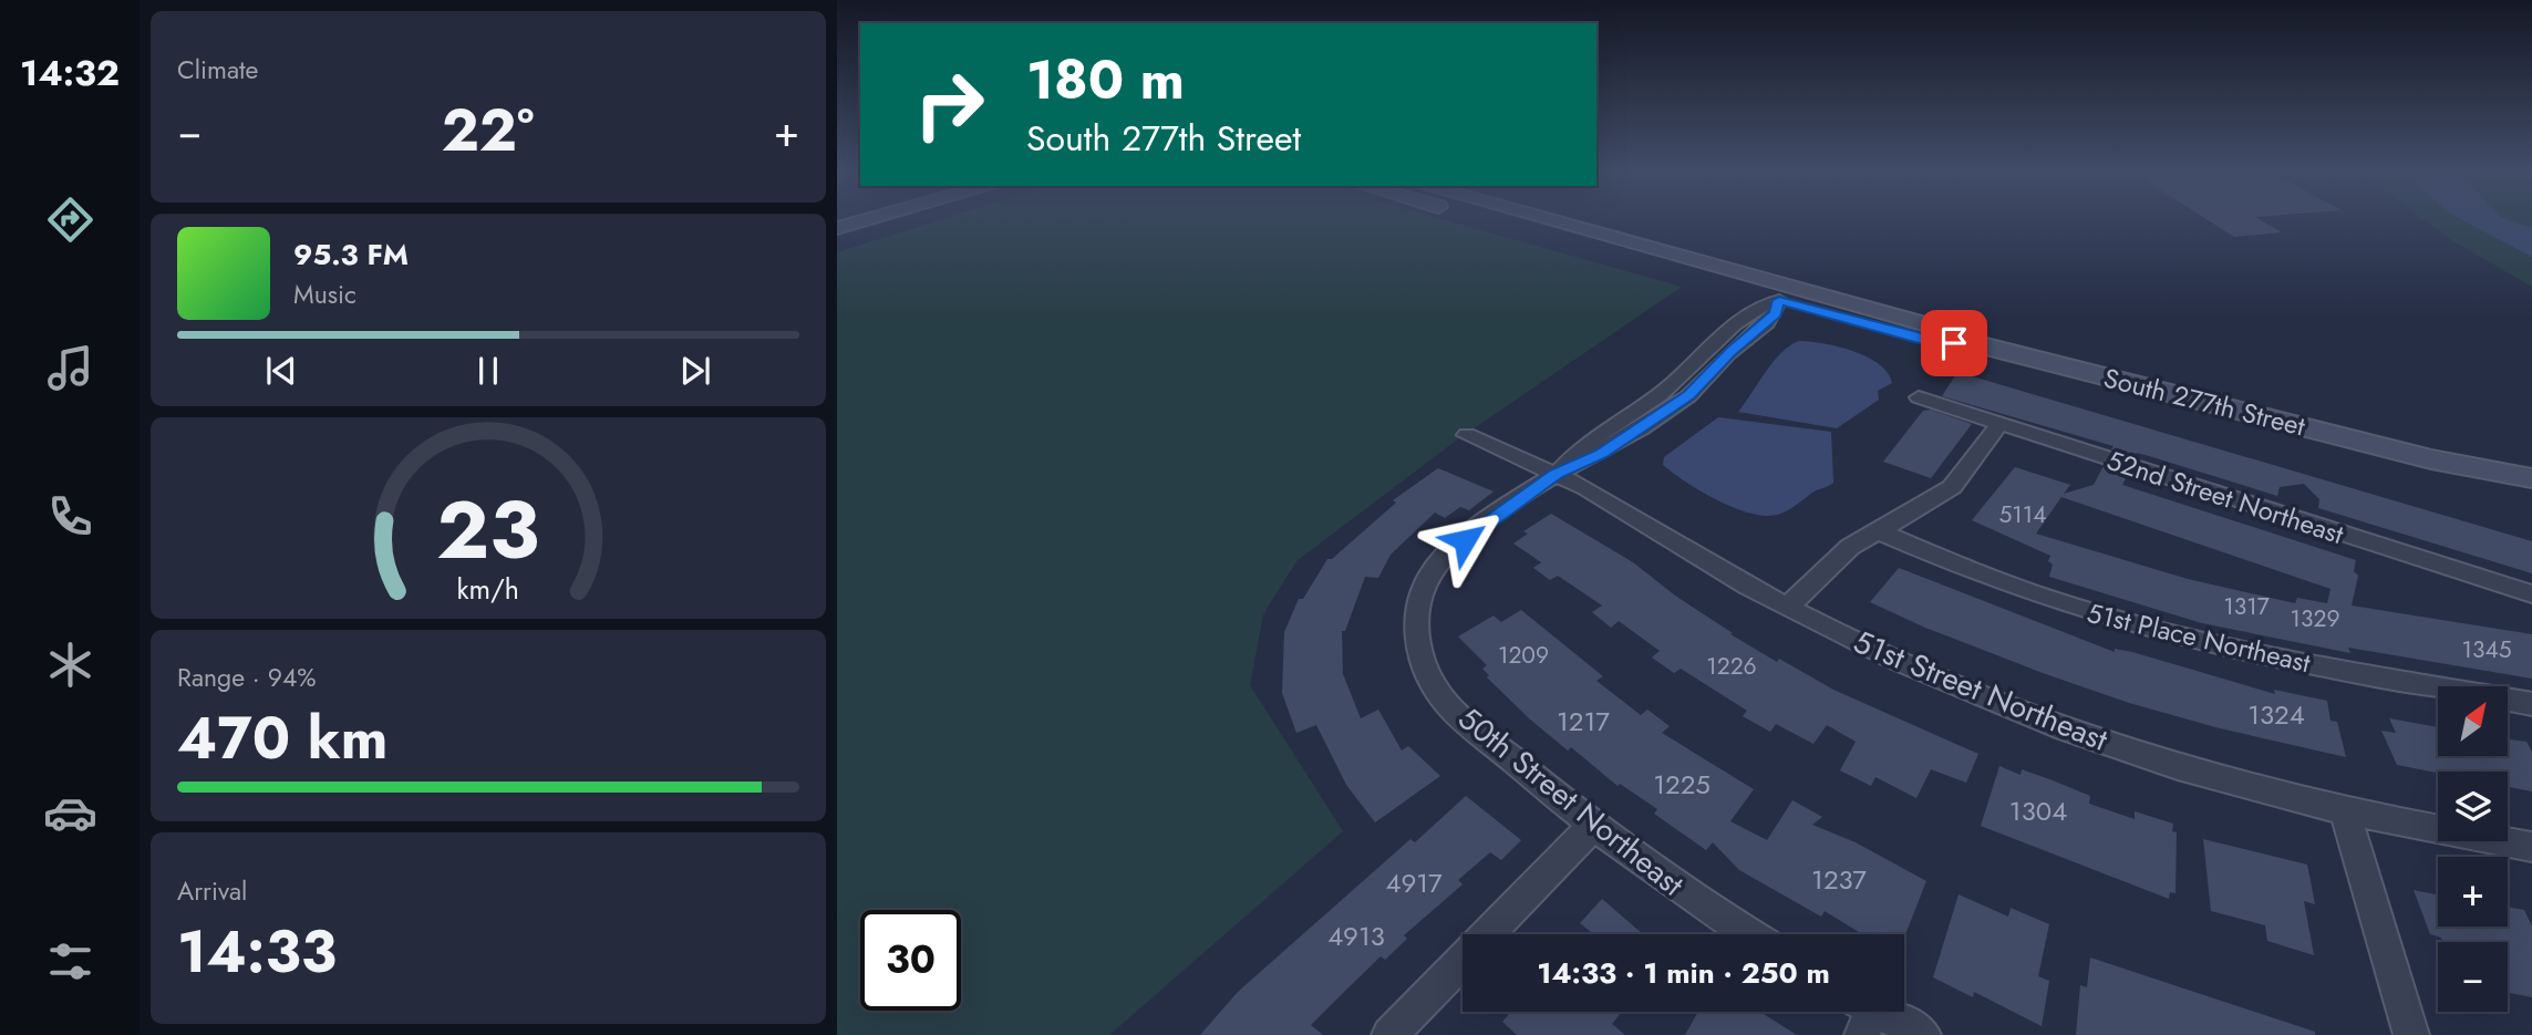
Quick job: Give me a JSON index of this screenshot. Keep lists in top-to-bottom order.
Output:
{
  "streets": {
    "main road": ["South 277th Street"],
    "street": [
      "52nd Street Northeast",
      "51st Place Northeast",
      "51st Street Northeast",
      "50th Street Northeast"
    ]
  },
  "crossings": [
    ["51st Street Northeast", "50th Street Northeast"]
  ],
  "house_numbers": [
    "5114",
    "1317",
    "1329",
    "1345",
    "1209",
    "1226",
    "1324",
    "1217",
    "1225",
    "1304",
    "1237",
    "4917",
    "4913"
  ],
  "north": "top right",
  "page": {
    "tabs": "14:32",
    "tile": [
      "Climate",
      ["Range · 94%", "470 km"],
      ["Arrival", "14:33"]
    ],
    "turn": ["180 m", "South 277th Street"],
    "heat": ["−", "22°", "+"],
    "song": ["95.3 FM", "Music"],
    "map_buttons": ["+", "−"],
    "limit": "30",
    "trip": "14:33 · 1 min · 250 m",
    "gauge": ["23", "km/h"]
  }
}
